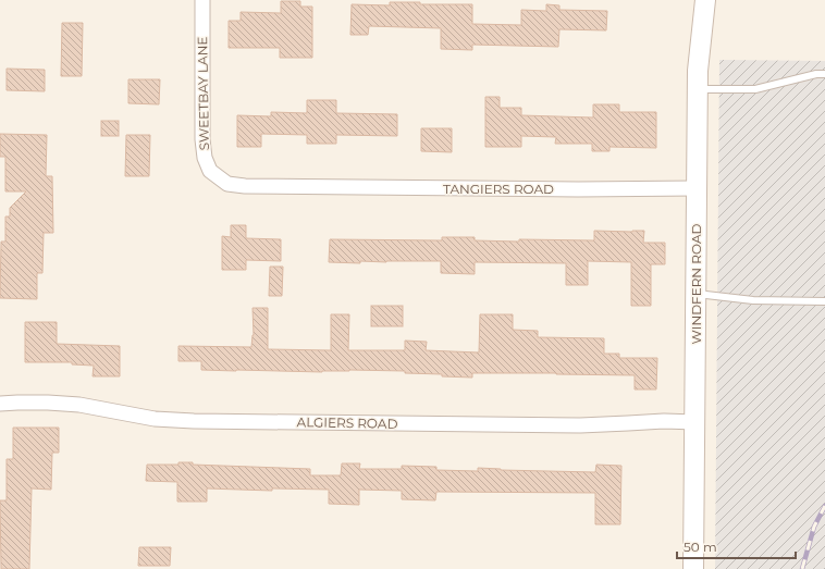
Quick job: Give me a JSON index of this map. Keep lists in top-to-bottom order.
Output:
{
  "streets": {
    "street": [
      "SWEETBAY LANE",
      "TANGIERS ROAD",
      "WINDFERN ROAD",
      "ALGIERS ROAD"
    ]
  },
  "crossings": [
    ["SWEETBAY LANE", "TANGIERS ROAD"],
    ["TANGIERS ROAD", "WINDFERN ROAD"],
    ["WINDFERN ROAD", "ALGIERS ROAD"]
  ],
  "scale_bar": "50 m"
}
